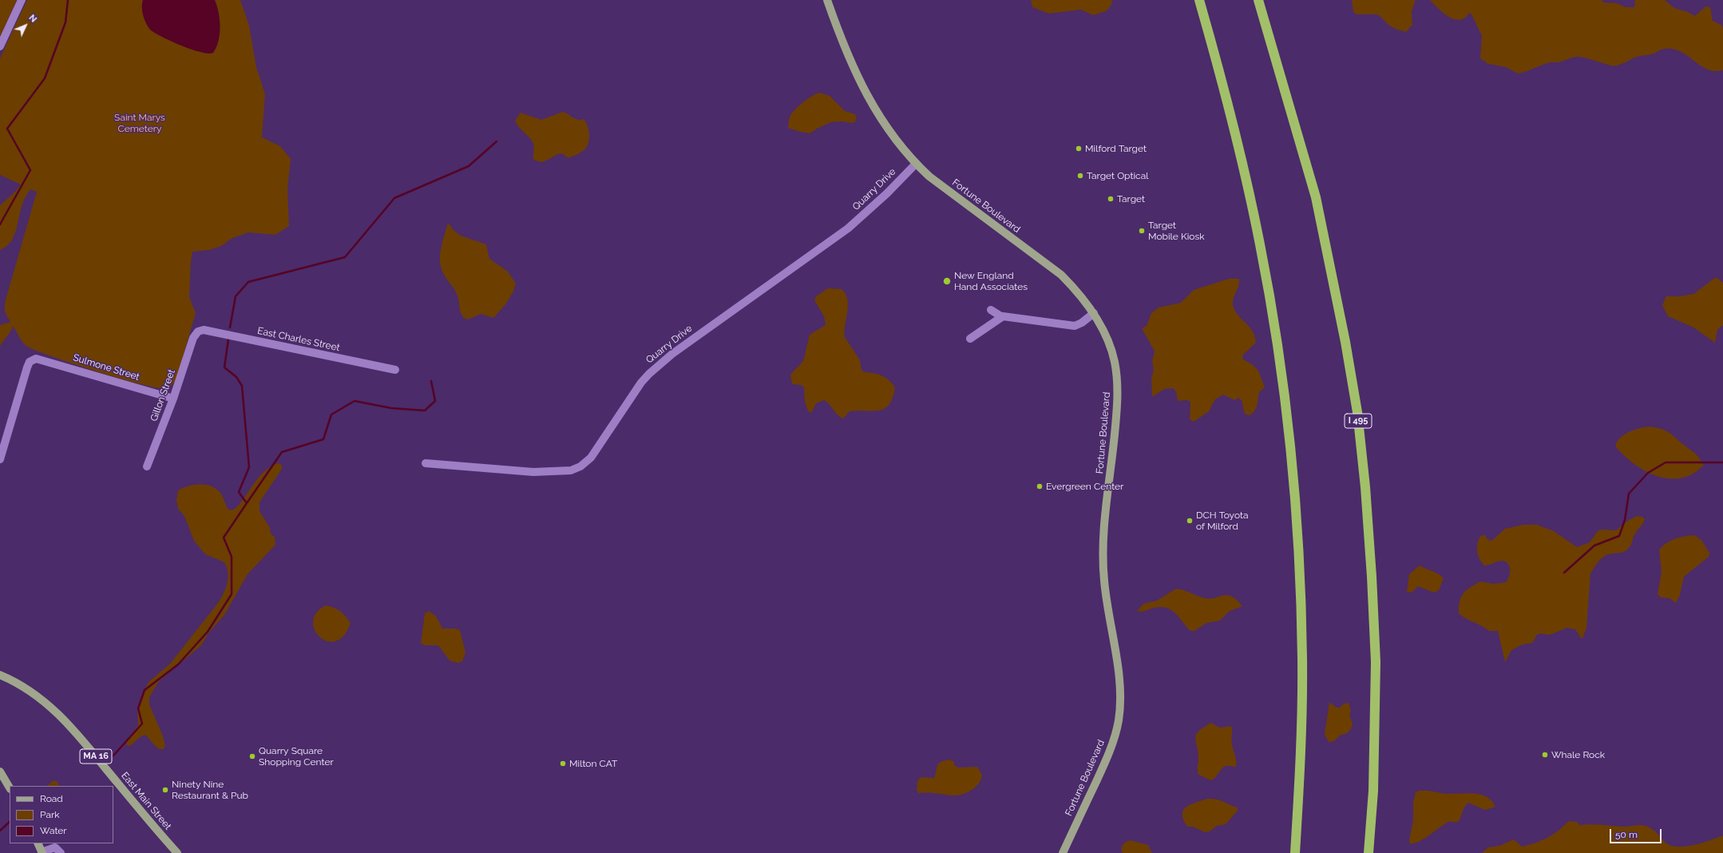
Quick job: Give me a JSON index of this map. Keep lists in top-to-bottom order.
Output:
{
  "streets": {
    "highway": ["I 495"],
    "main road": ["Fortune Boulevard", "MA 16", "East Main Street"],
    "street": [
      "Quarry Drive",
      "East Charles Street",
      "Sulmone Street",
      "Gillon Street"
    ]
  },
  "crossings": [
    ["Quarry Drive", "Fortune Boulevard"],
    ["East Charles Street", "Gillon Street"],
    ["Sulmone Street", "Gillon Street"]
  ],
  "parks": ["Saint Marys Cemetery"],
  "places": [
    "Milford Target",
    "Target Optical",
    "Target",
    "Target Mobile Kiosk",
    "New England Hand Associates",
    "Evergreen Center",
    "DCH Toyota of Milford",
    "Whale Rock",
    "Quarry Square Shopping Center",
    "Milton CAT",
    "Ninety Nine Restaurant & Pub"
  ],
  "legend": ["Road", "Park", "Water"],
  "scale_bar": "50 m",
  "north": "top right"
}
